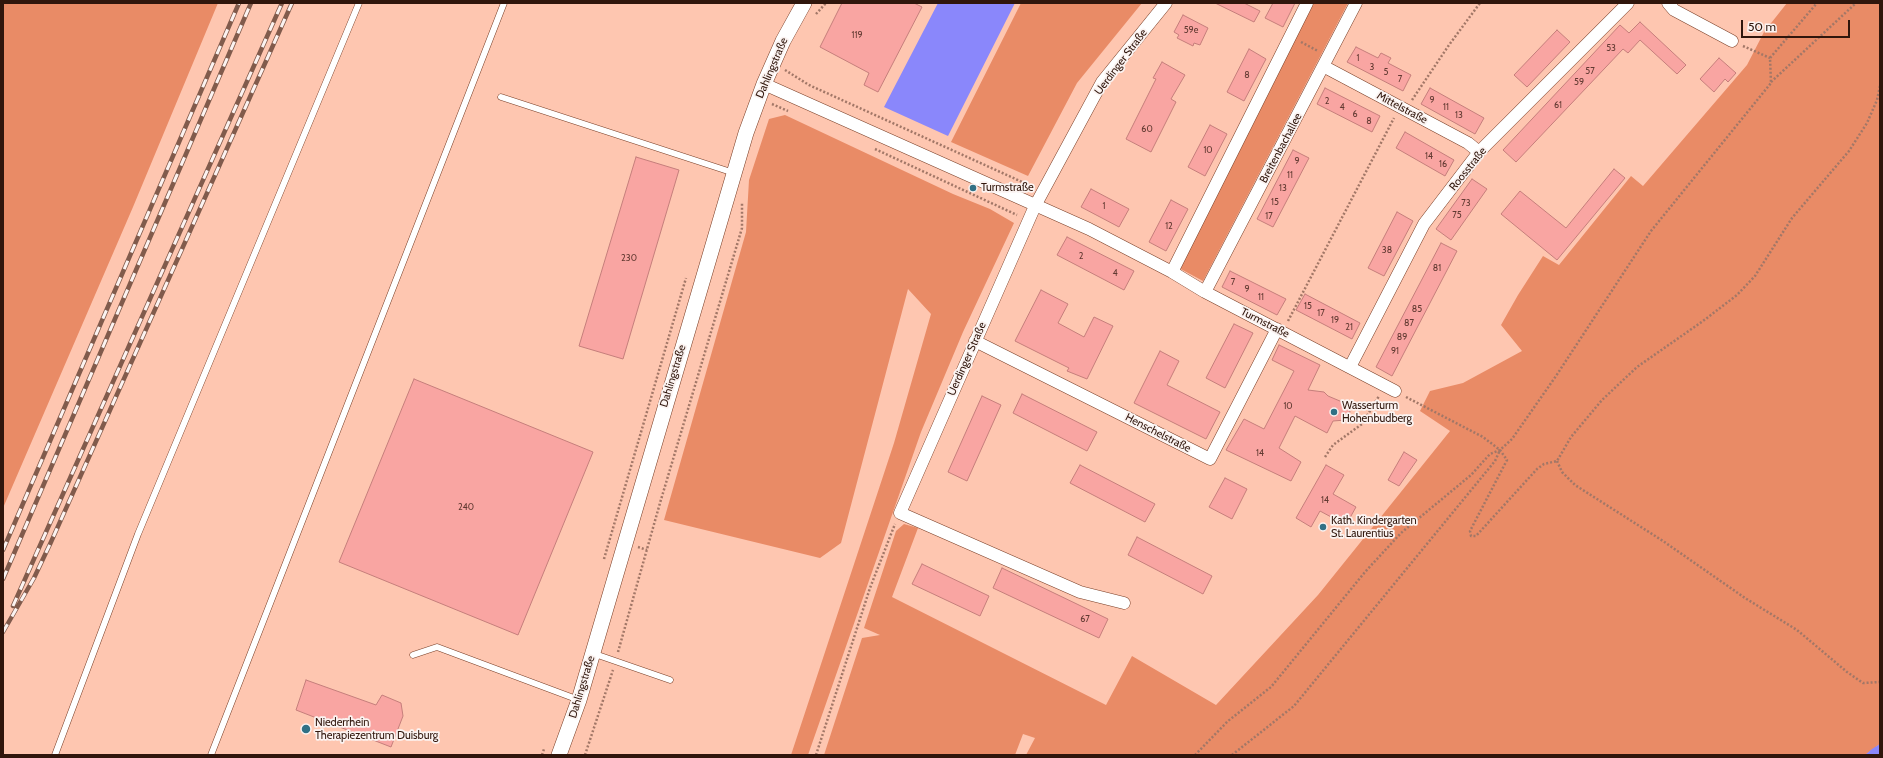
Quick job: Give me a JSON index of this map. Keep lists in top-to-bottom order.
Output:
{
  "streets": {
    "street": [
      "Uerdinger Straße",
      "Dahlingstraße",
      "Mittelstraße",
      "Breitenbachallee",
      "Roosstraße",
      "Turmstraße",
      "Henschelstraße"
    ]
  },
  "crossings": [
    ["Uerdinger Straße", "Turmstraße"],
    ["Uerdinger Straße", "Henschelstraße"],
    ["Dahlingstraße", "Turmstraße"],
    ["Mittelstraße", "Breitenbachallee"],
    ["Mittelstraße", "Roosstraße"],
    ["Breitenbachallee", "Turmstraße"],
    ["Roosstraße", "Turmstraße"],
    ["Turmstraße", "Henschelstraße"]
  ],
  "places": [
    "Turmstraße",
    "Wasserturm Hohenbudberg",
    "Kath. Kindergarten St. Laurentius",
    "Niederrhein Therapiezentrum Duisburg"
  ],
  "house_numbers": [
    "59e",
    "119",
    "53",
    "1",
    "3",
    "57",
    "5",
    "8",
    "7",
    "59",
    "9",
    "2",
    "61",
    "4",
    "11",
    "6",
    "13",
    "8",
    "60",
    "10",
    "14",
    "9",
    "16",
    "11",
    "13",
    "15",
    "73",
    "1",
    "75",
    "17",
    "12",
    "38",
    "2",
    "230",
    "81",
    "4",
    "7",
    "9",
    "11",
    "15",
    "85",
    "17",
    "19",
    "87",
    "21",
    "89",
    "91",
    "10",
    "14",
    "14",
    "240",
    "67"
  ],
  "scale_bar": "50 m"
}
